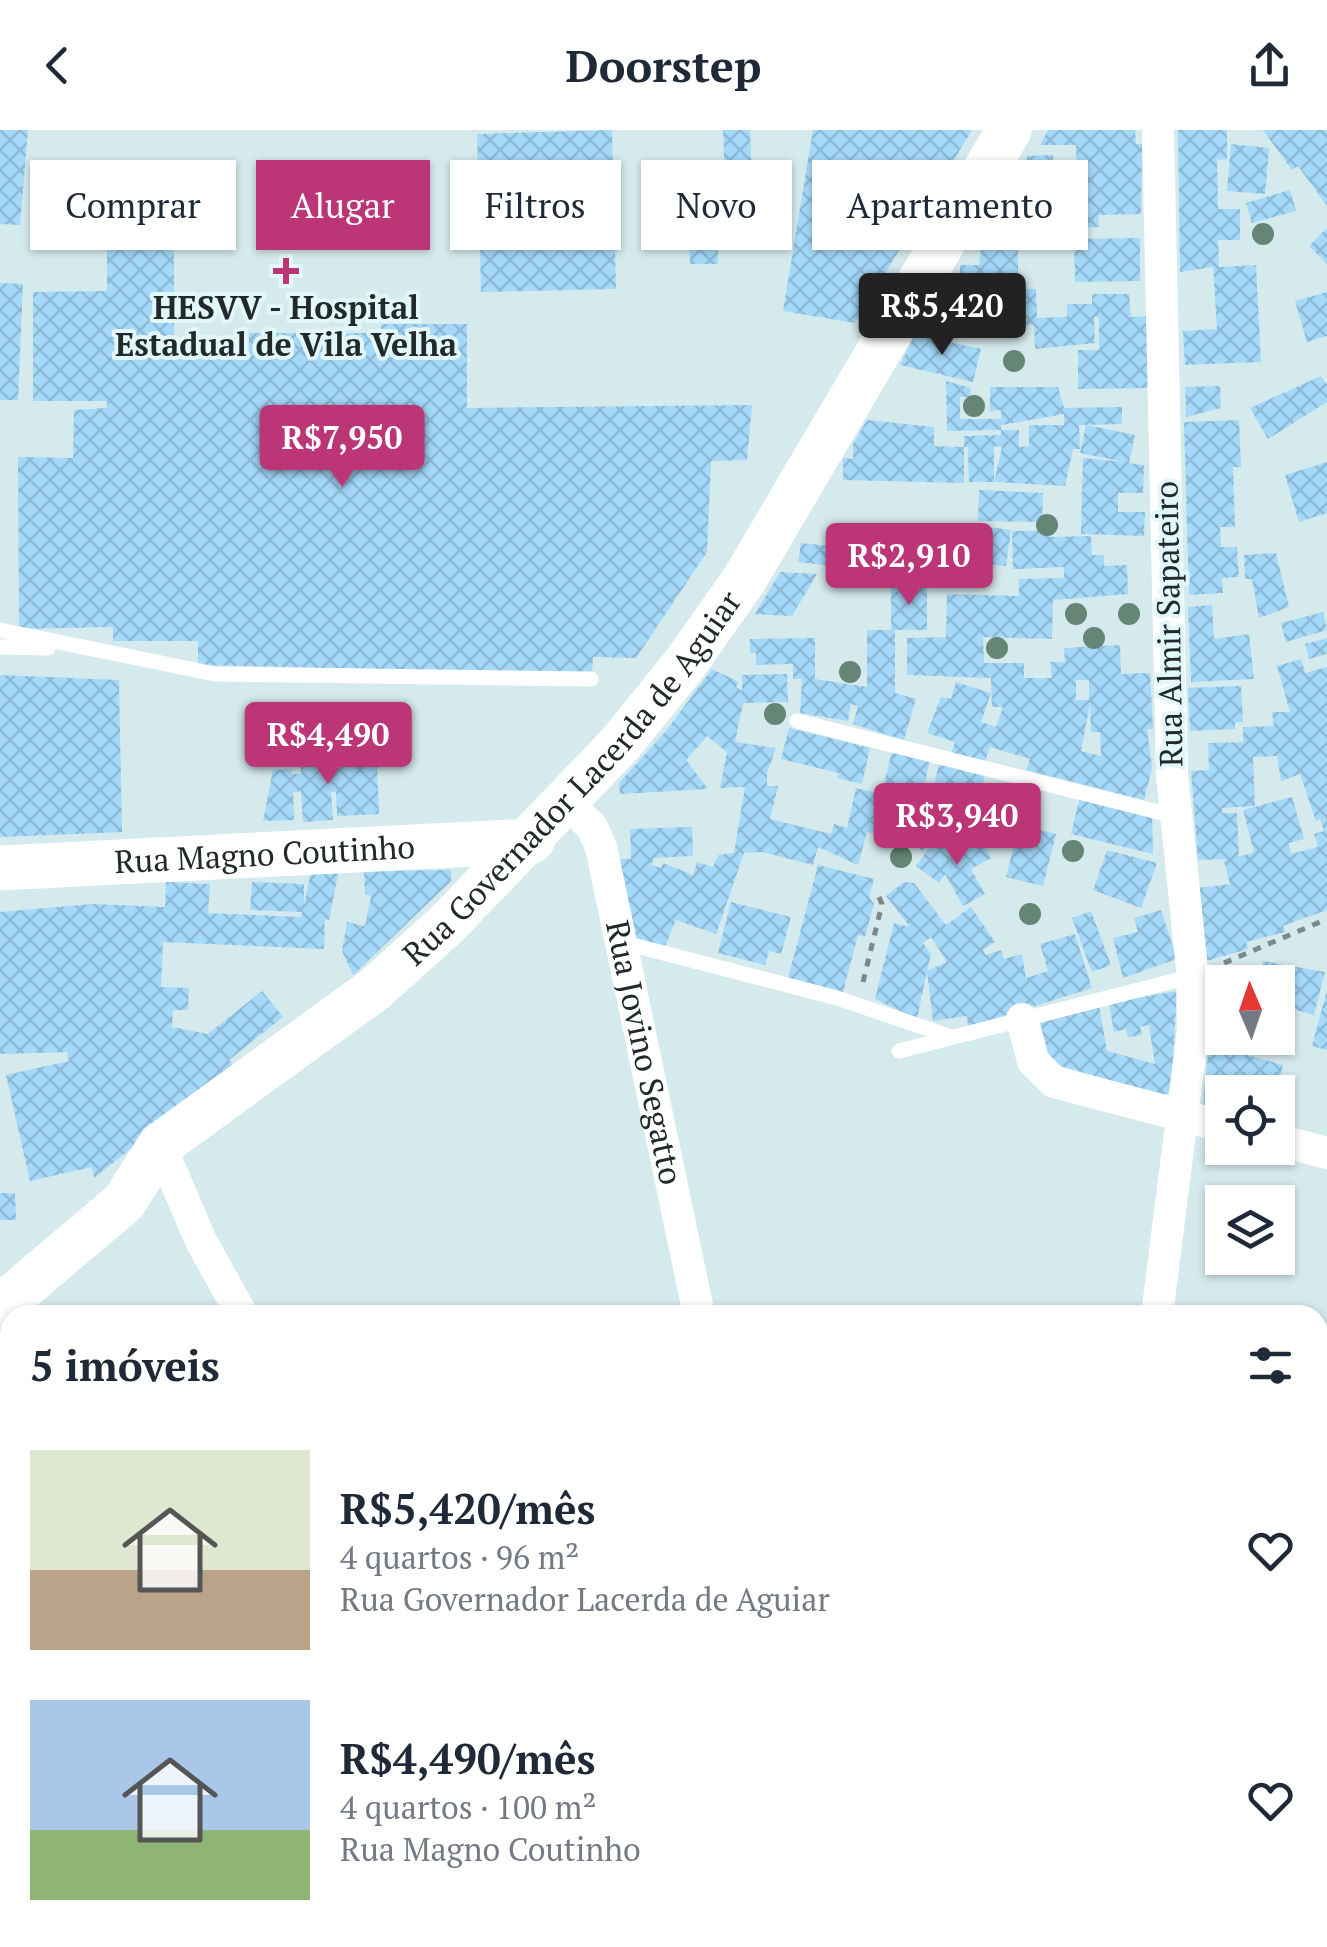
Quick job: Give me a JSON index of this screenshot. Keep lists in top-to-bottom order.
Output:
{
  "streets": {
    "street": [
      "Rua Almir Sapateiro",
      "Rua Governador Lacerda de Aguiar",
      "Rua Magno Coutinho",
      "Rua Jovino Segatto"
    ]
  },
  "crossings": [
    ["Rua Governador Lacerda de Aguiar", "Rua Magno Coutinho"],
    ["Rua Governador Lacerda de Aguiar", "Rua Jovino Segatto"]
  ],
  "places": {
    "health": ["HESVV - Hospital Estadual de Vila Velha"]
  },
  "north": "top",
  "page": {
    "header": "Doorstep",
    "chip": [
      "Comprar",
      "Alugar",
      "Filtros",
      "Novo",
      "Apartamento"
    ],
    "price": [
      "R$5,420",
      "R$7,950",
      "R$2,910",
      "R$4,490",
      "R$3,940"
    ],
    "heading": "5 imóveis",
    "list": [
      {
        "name": "R$5,420/mês",
        "note": "4 quartos · 96 m² · Rua Governador Lacerda de Aguiar"
      },
      {
        "name": "R$4,490/mês",
        "note": "4 quartos · 100 m² · Rua Magno Coutinho"
      }
    ]
  }
}
